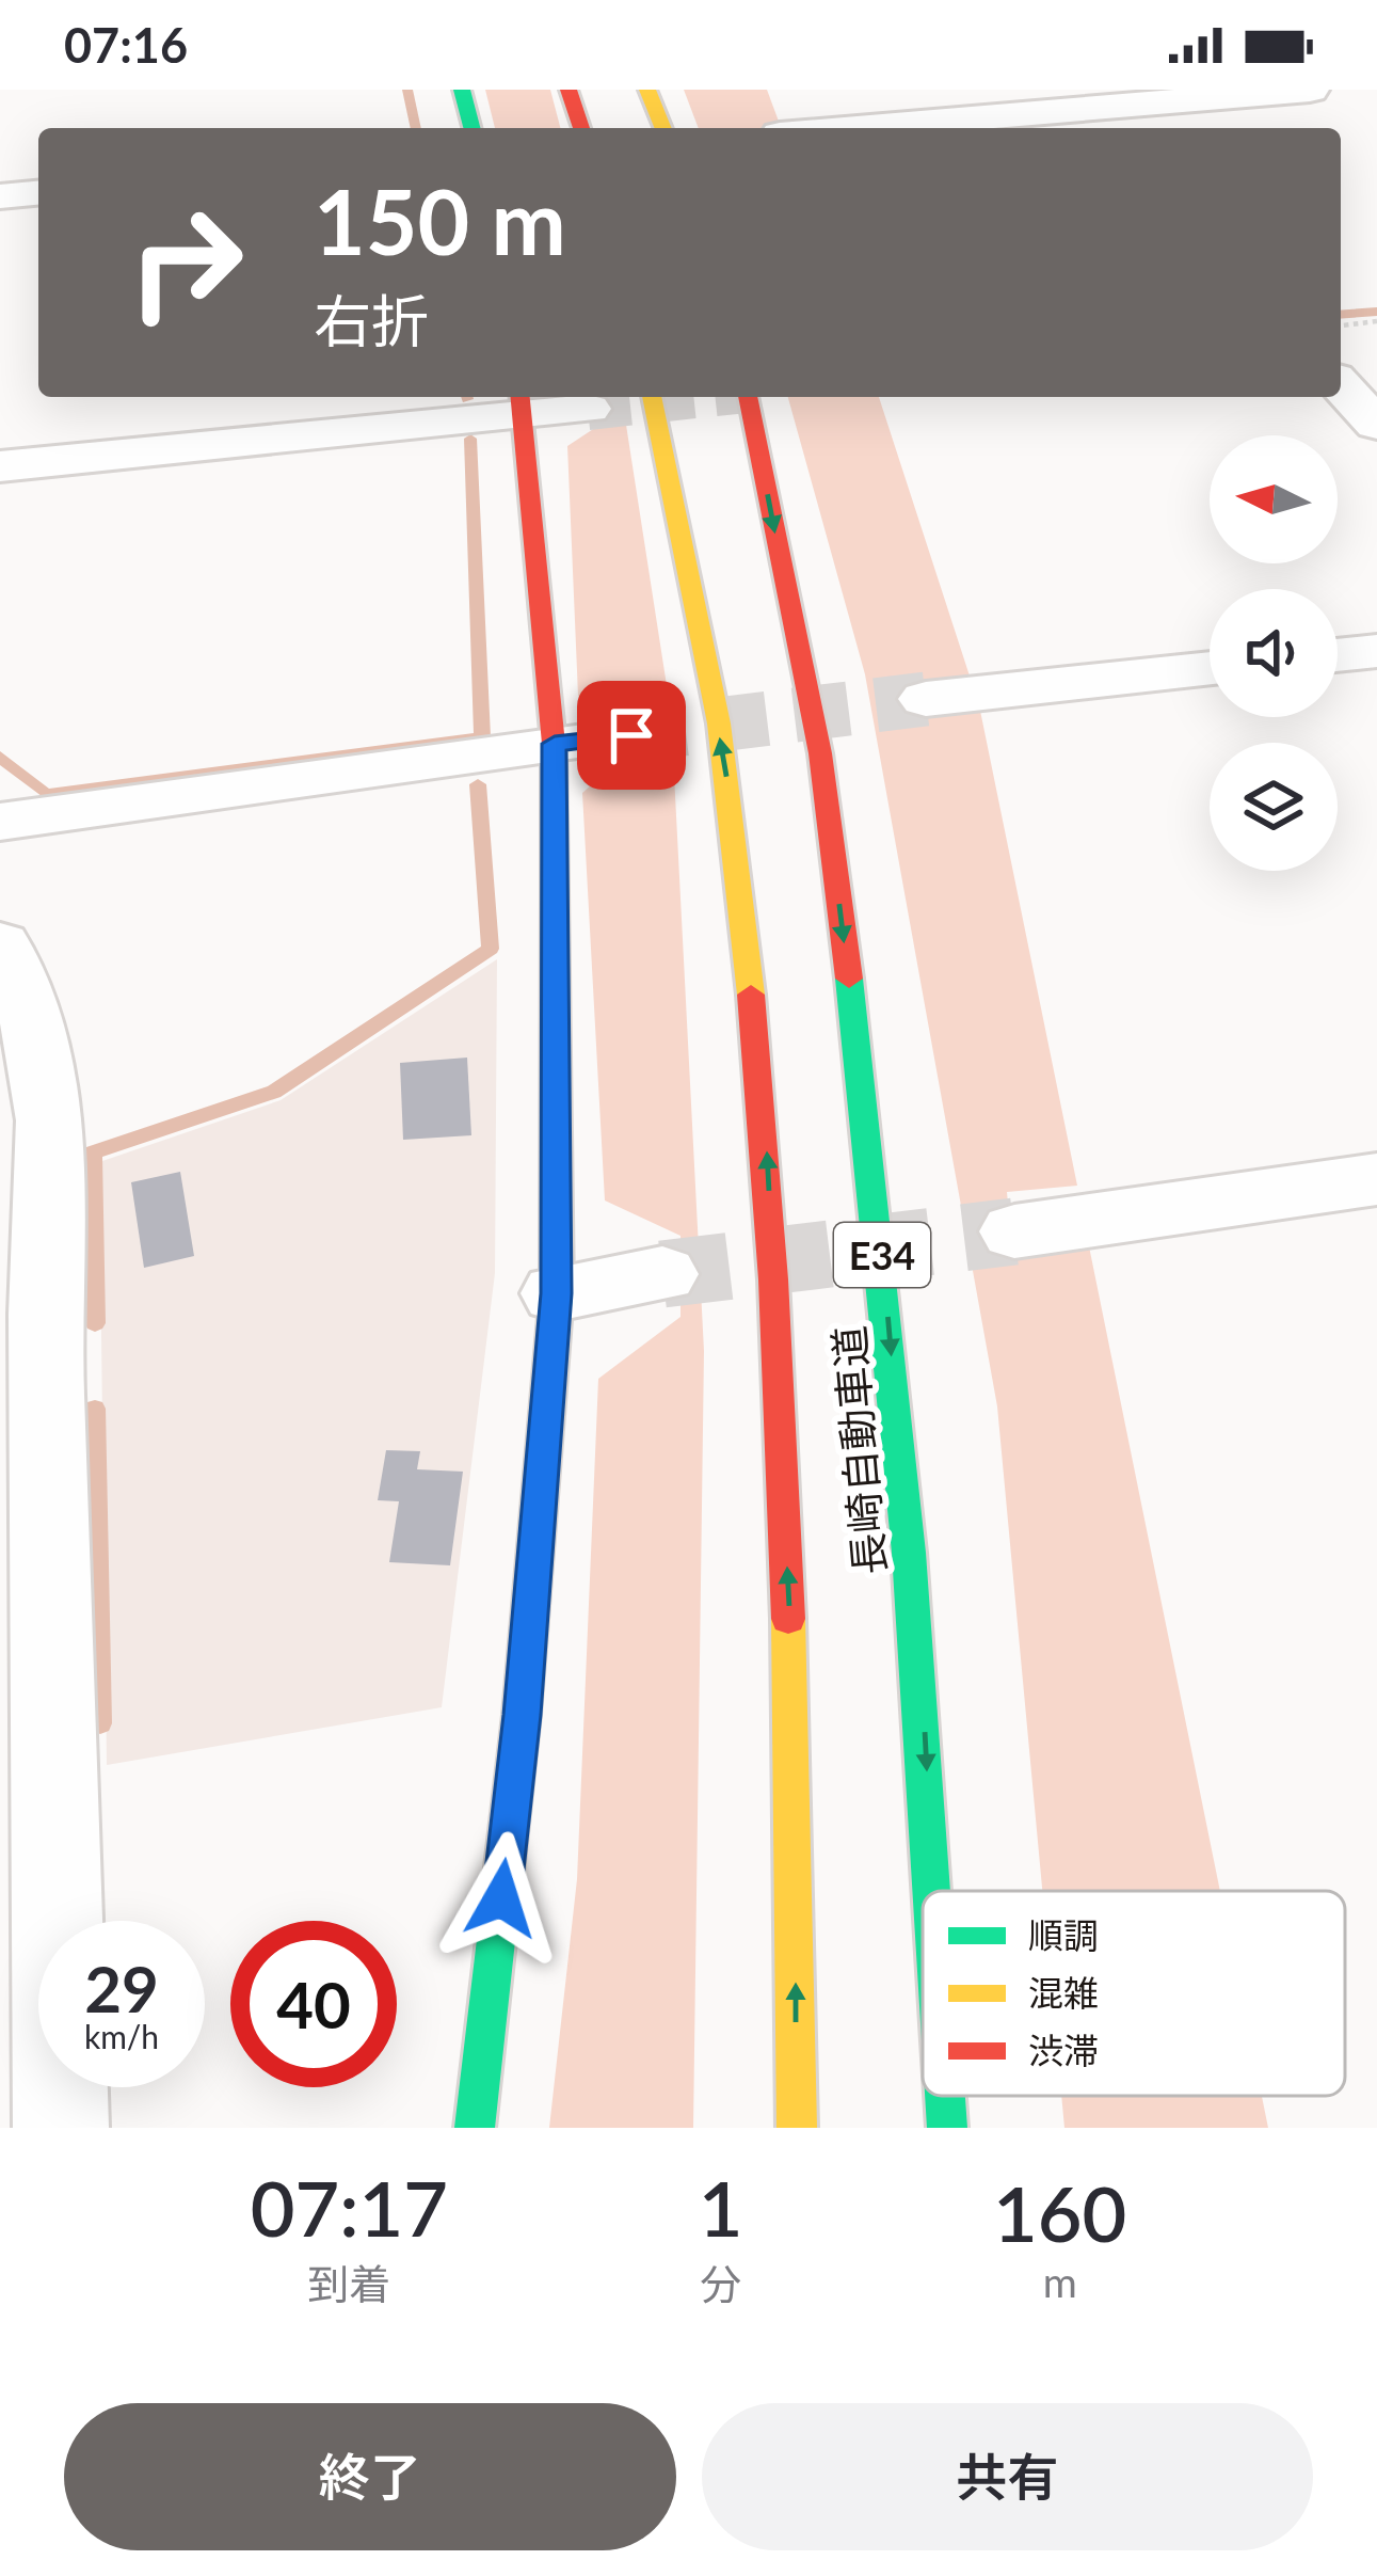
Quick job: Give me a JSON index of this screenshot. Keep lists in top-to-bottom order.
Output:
{
  "streets": {
    "main road": ["E34", "長崎自動車道"]
  },
  "legend": ["順調", "混雑", "渋滞"],
  "north": "left",
  "page": {
    "status": "07:16",
    "turn": ["150 m", "右折"],
    "speed": "29 km/h",
    "limit": "40",
    "eta": [
      "07:17",
      "到着",
      "1",
      "分",
      "160",
      "m"
    ],
    "buttons": ["終了", "共有"]
  }
}
